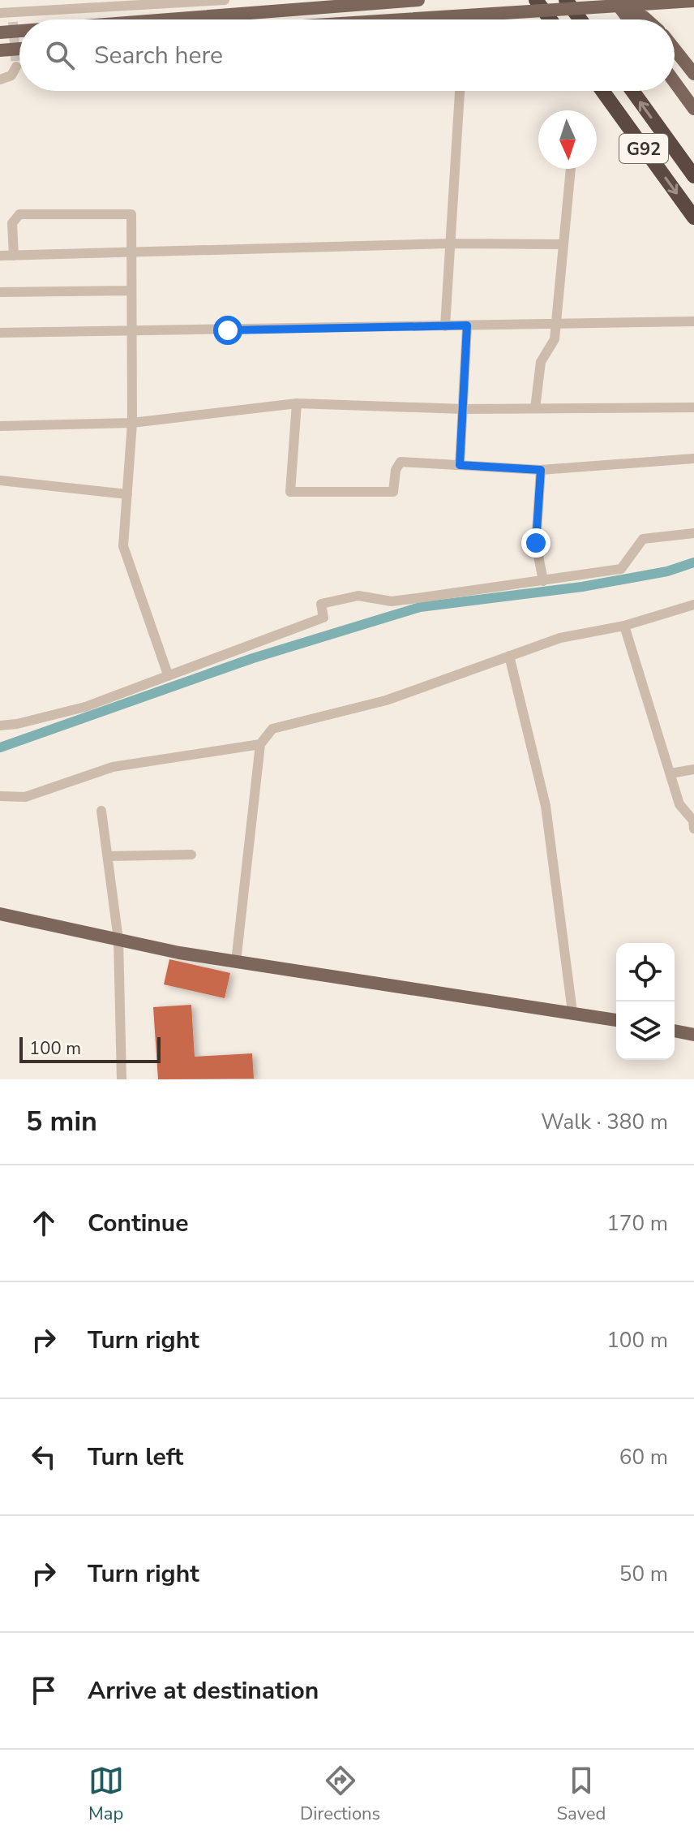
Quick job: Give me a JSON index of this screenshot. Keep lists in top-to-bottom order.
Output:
{
  "streets": {
    "highway": ["G92"]
  },
  "scale_bar": "100 m",
  "north": "bottom",
  "page": {
    "search": "Search here",
    "scale": "100 m",
    "heading": ["5 min", "Walk · 380 m"],
    "list": [
      ["Continue", "170 m"],
      ["Turn right", "100 m"],
      ["Turn left", "60 m"],
      ["Turn right", "50 m"],
      "Arrive at destination"
    ],
    "nav": ["Map", "Directions", "Saved"]
  }
}
